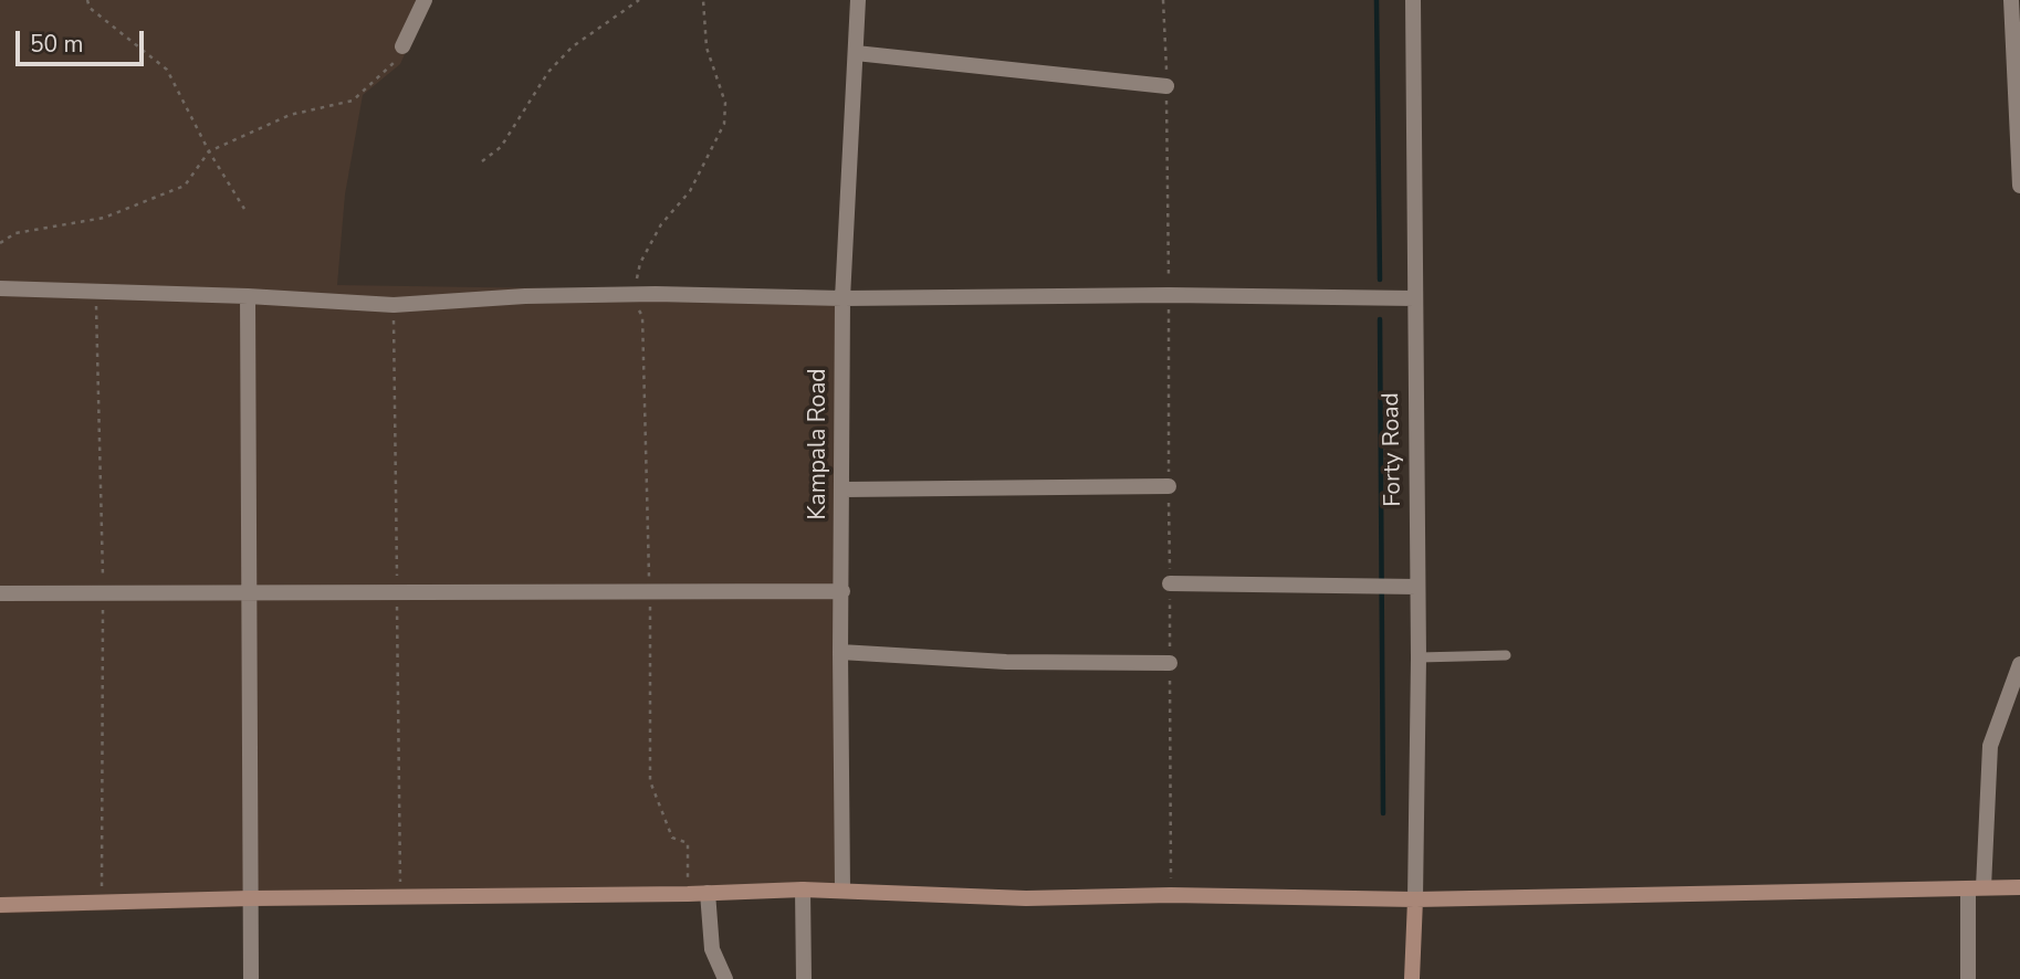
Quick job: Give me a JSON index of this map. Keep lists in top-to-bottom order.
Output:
{
  "streets": {
    "street": ["Kampala Road", "Forty Road"]
  },
  "scale_bar": "50 m"
}
